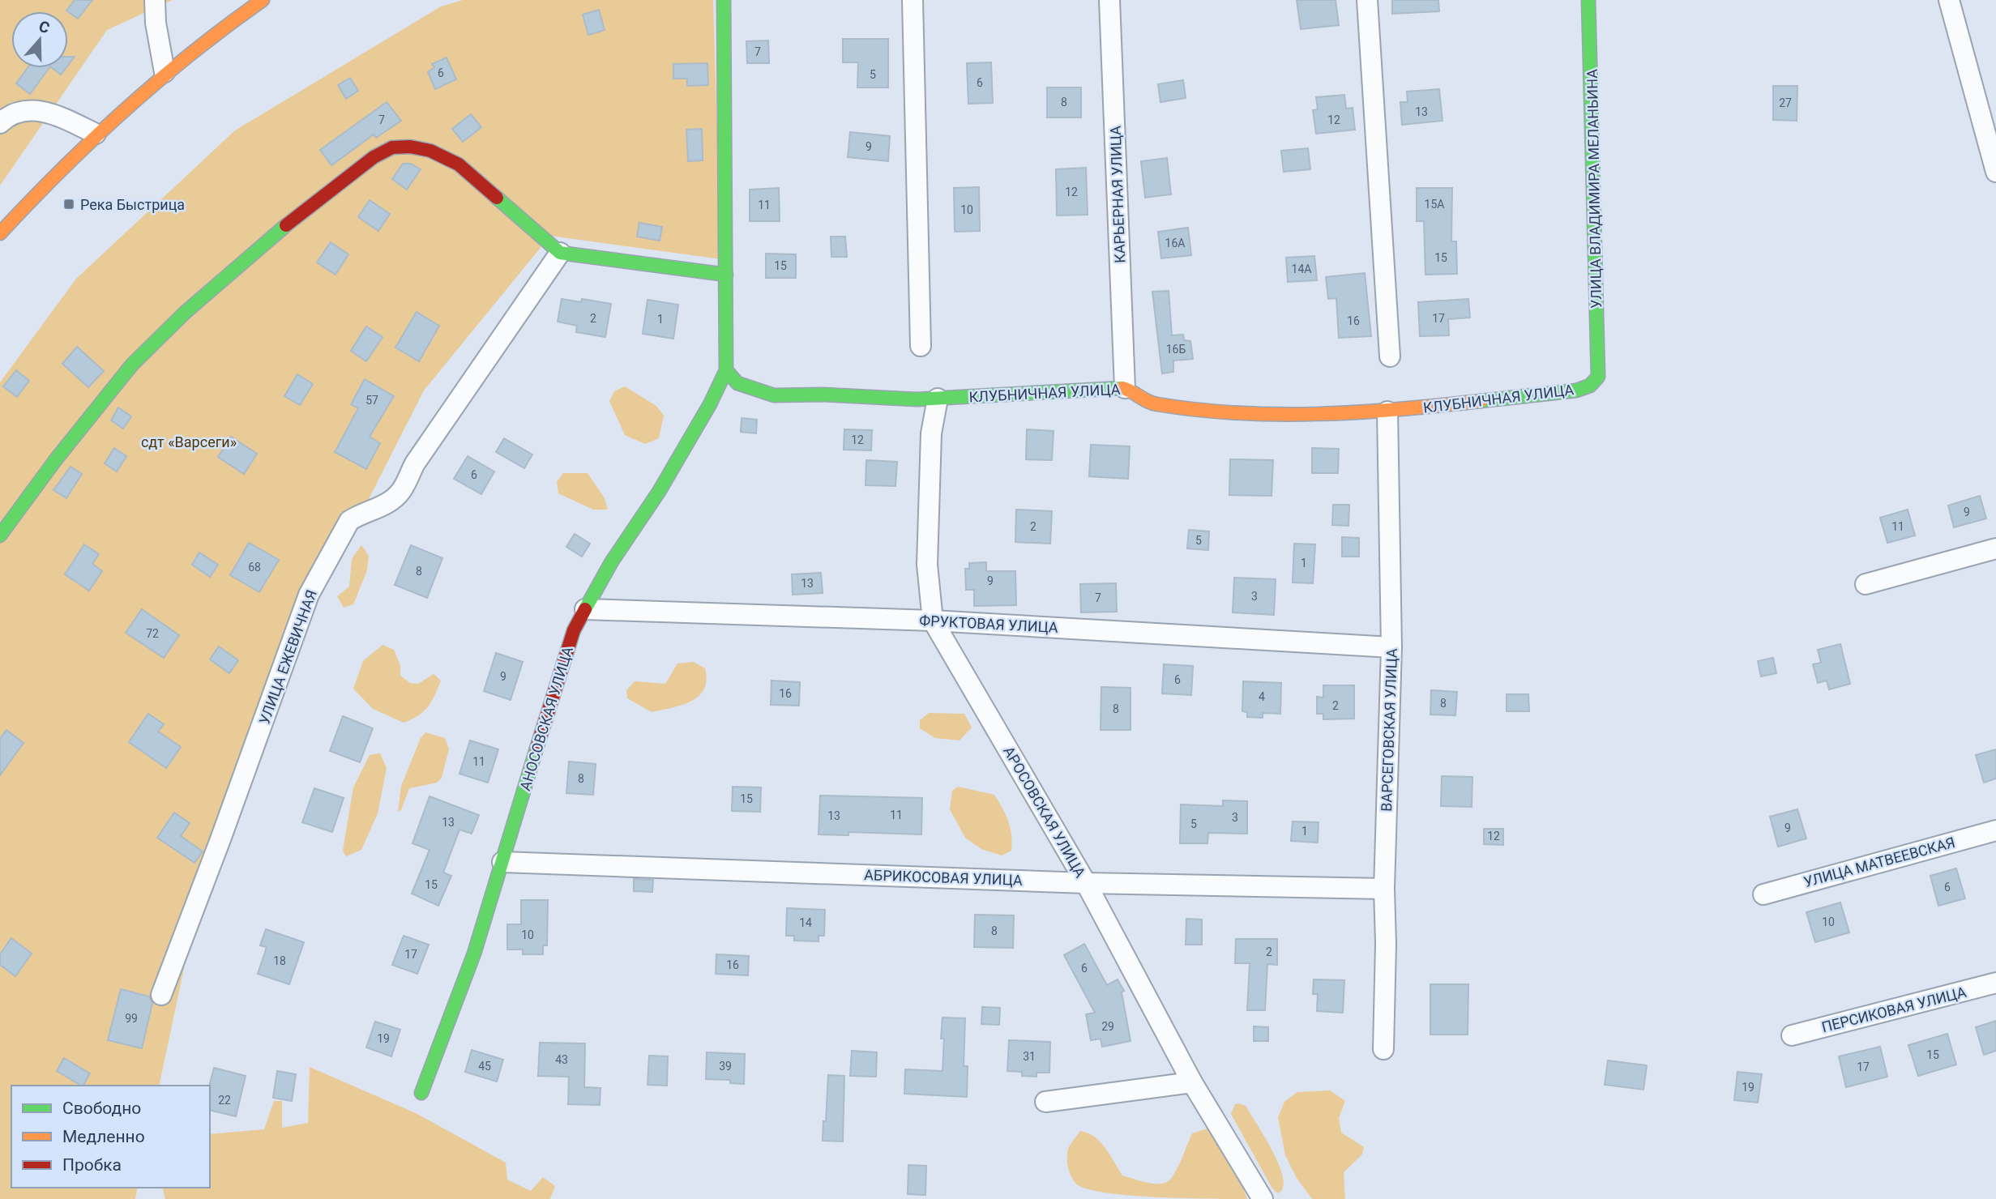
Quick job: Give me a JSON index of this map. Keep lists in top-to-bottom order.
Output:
{
  "streets": {
    "street": [
      "УЛИЦА ВЛАДИМИРА МЕЛАНЬИНА",
      "КАРЬЕРНАЯ УЛИЦА",
      "КЛУБНИЧНАЯ УЛИЦА",
      "ФРУКТОВАЯ УЛИЦА",
      "УЛИЦА ЕЖЕВИЧНАЯ",
      "АНОСОВСКАЯ УЛИЦА",
      "ВАРСЕГОВСКАЯ УЛИЦА",
      "АРОСОВСКАЯ УЛИЦА",
      "УЛИЦА МАТВЕЕВСКАЯ",
      "АБРИКОСОВАЯ УЛИЦА",
      "ПЕРСИКОВАЯ УЛИЦА"
    ]
  },
  "crossings": [
    ["УЛИЦА ВЛАДИМИРА МЕЛАНЬИНА", "КЛУБНИЧНАЯ УЛИЦА"],
    ["КАРЬЕРНАЯ УЛИЦА", "КЛУБНИЧНАЯ УЛИЦА"],
    ["КЛУБНИЧНАЯ УЛИЦА", "АНОСОВСКАЯ УЛИЦА"],
    ["КЛУБНИЧНАЯ УЛИЦА", "ВАРСЕГОВСКАЯ УЛИЦА"],
    ["КЛУБНИЧНАЯ УЛИЦА", "АРОСОВСКАЯ УЛИЦА"],
    ["ФРУКТОВАЯ УЛИЦА", "АНОСОВСКАЯ УЛИЦА"],
    ["ФРУКТОВАЯ УЛИЦА", "ВАРСЕГОВСКАЯ УЛИЦА"],
    ["ФРУКТОВАЯ УЛИЦА", "АРОСОВСКАЯ УЛИЦА"],
    ["АНОСОВСКАЯ УЛИЦА", "АБРИКОСОВАЯ УЛИЦА"],
    ["ВАРСЕГОВСКАЯ УЛИЦА", "АБРИКОСОВАЯ УЛИЦА"],
    ["АРОСОВСКАЯ УЛИЦА", "АБРИКОСОВАЯ УЛИЦА"]
  ],
  "parks": ["сдт «Варсеги»"],
  "places": {
    "transit": ["Река Быстрица"]
  },
  "house_numbers": [
    "7",
    "6",
    "5",
    "6",
    "8",
    "27",
    "13",
    "7",
    "12",
    "9",
    "12",
    "15А",
    "11",
    "10",
    "16А",
    "15",
    "15",
    "14А",
    "2",
    "17",
    "1",
    "16",
    "16Б",
    "57",
    "12",
    "6",
    "9",
    "2",
    "11",
    "5",
    "1",
    "68",
    "8",
    "9",
    "13",
    "3",
    "7",
    "72",
    "9",
    "6",
    "16",
    "4",
    "8",
    "2",
    "8",
    "11",
    "8",
    "15",
    "11",
    "13",
    "3",
    "13",
    "5",
    "9",
    "1",
    "12",
    "15",
    "6",
    "10",
    "14",
    "8",
    "10",
    "2",
    "17",
    "18",
    "16",
    "6",
    "99",
    "29",
    "19",
    "15",
    "31",
    "43",
    "45",
    "39",
    "17",
    "19",
    "22"
  ],
  "legend": ["Свободно", "Медленно", "Пробка"],
  "north": "top"
}
